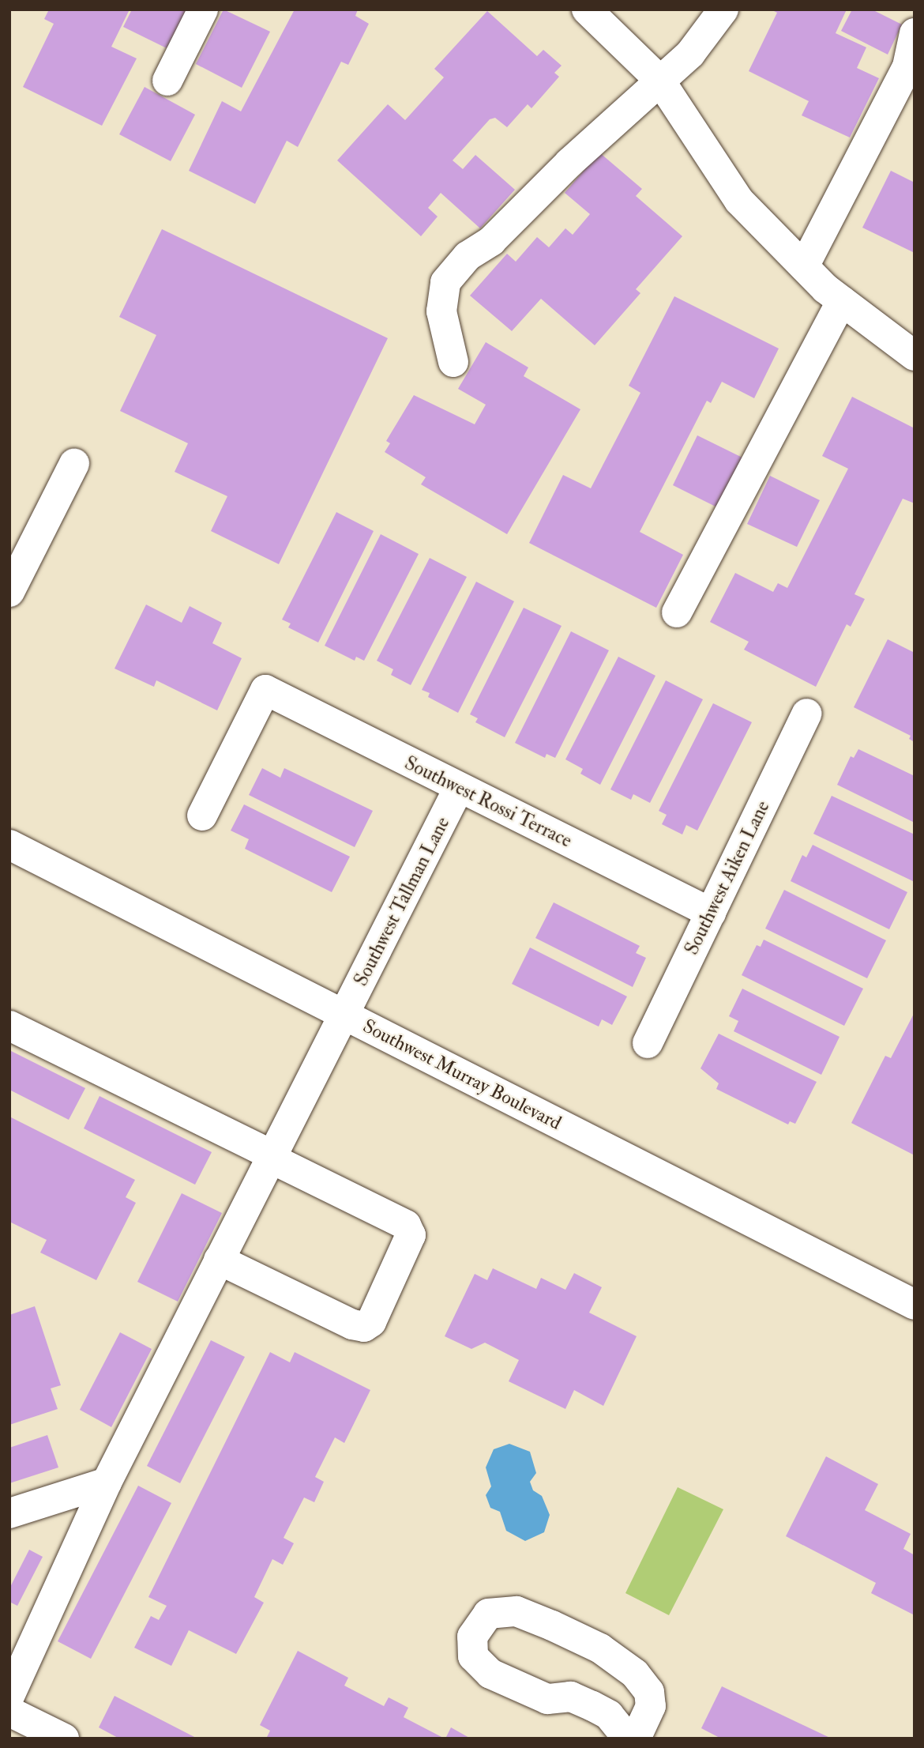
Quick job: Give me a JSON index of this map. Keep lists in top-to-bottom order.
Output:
{
  "streets": {
    "street": [
      "Southwest Rossi Terrace",
      "Southwest Aiken Lane",
      "Southwest Tallman Lane",
      "Southwest Murray Boulevard"
    ]
  },
  "crossings": [
    ["Southwest Rossi Terrace", "Southwest Aiken Lane"],
    ["Southwest Rossi Terrace", "Southwest Tallman Lane"],
    ["Southwest Tallman Lane", "Southwest Murray Boulevard"]
  ]
}
